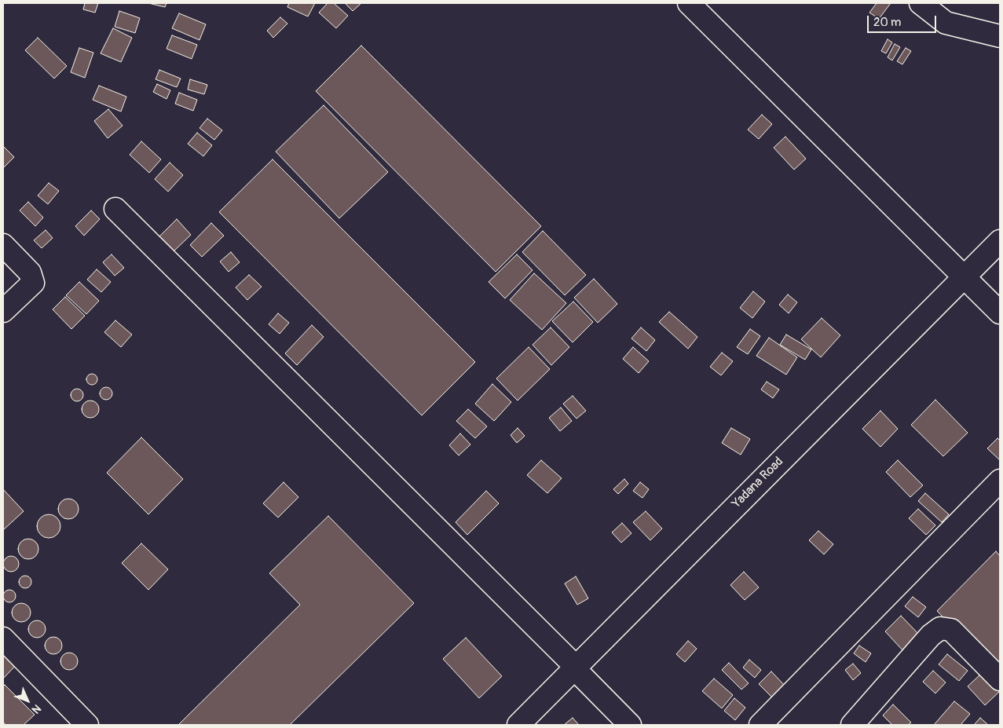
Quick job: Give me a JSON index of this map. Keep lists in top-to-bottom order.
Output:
{
  "streets": {
    "street": ["Yadana Road"]
  },
  "scale_bar": "20 m",
  "north": "bottom right"
}
